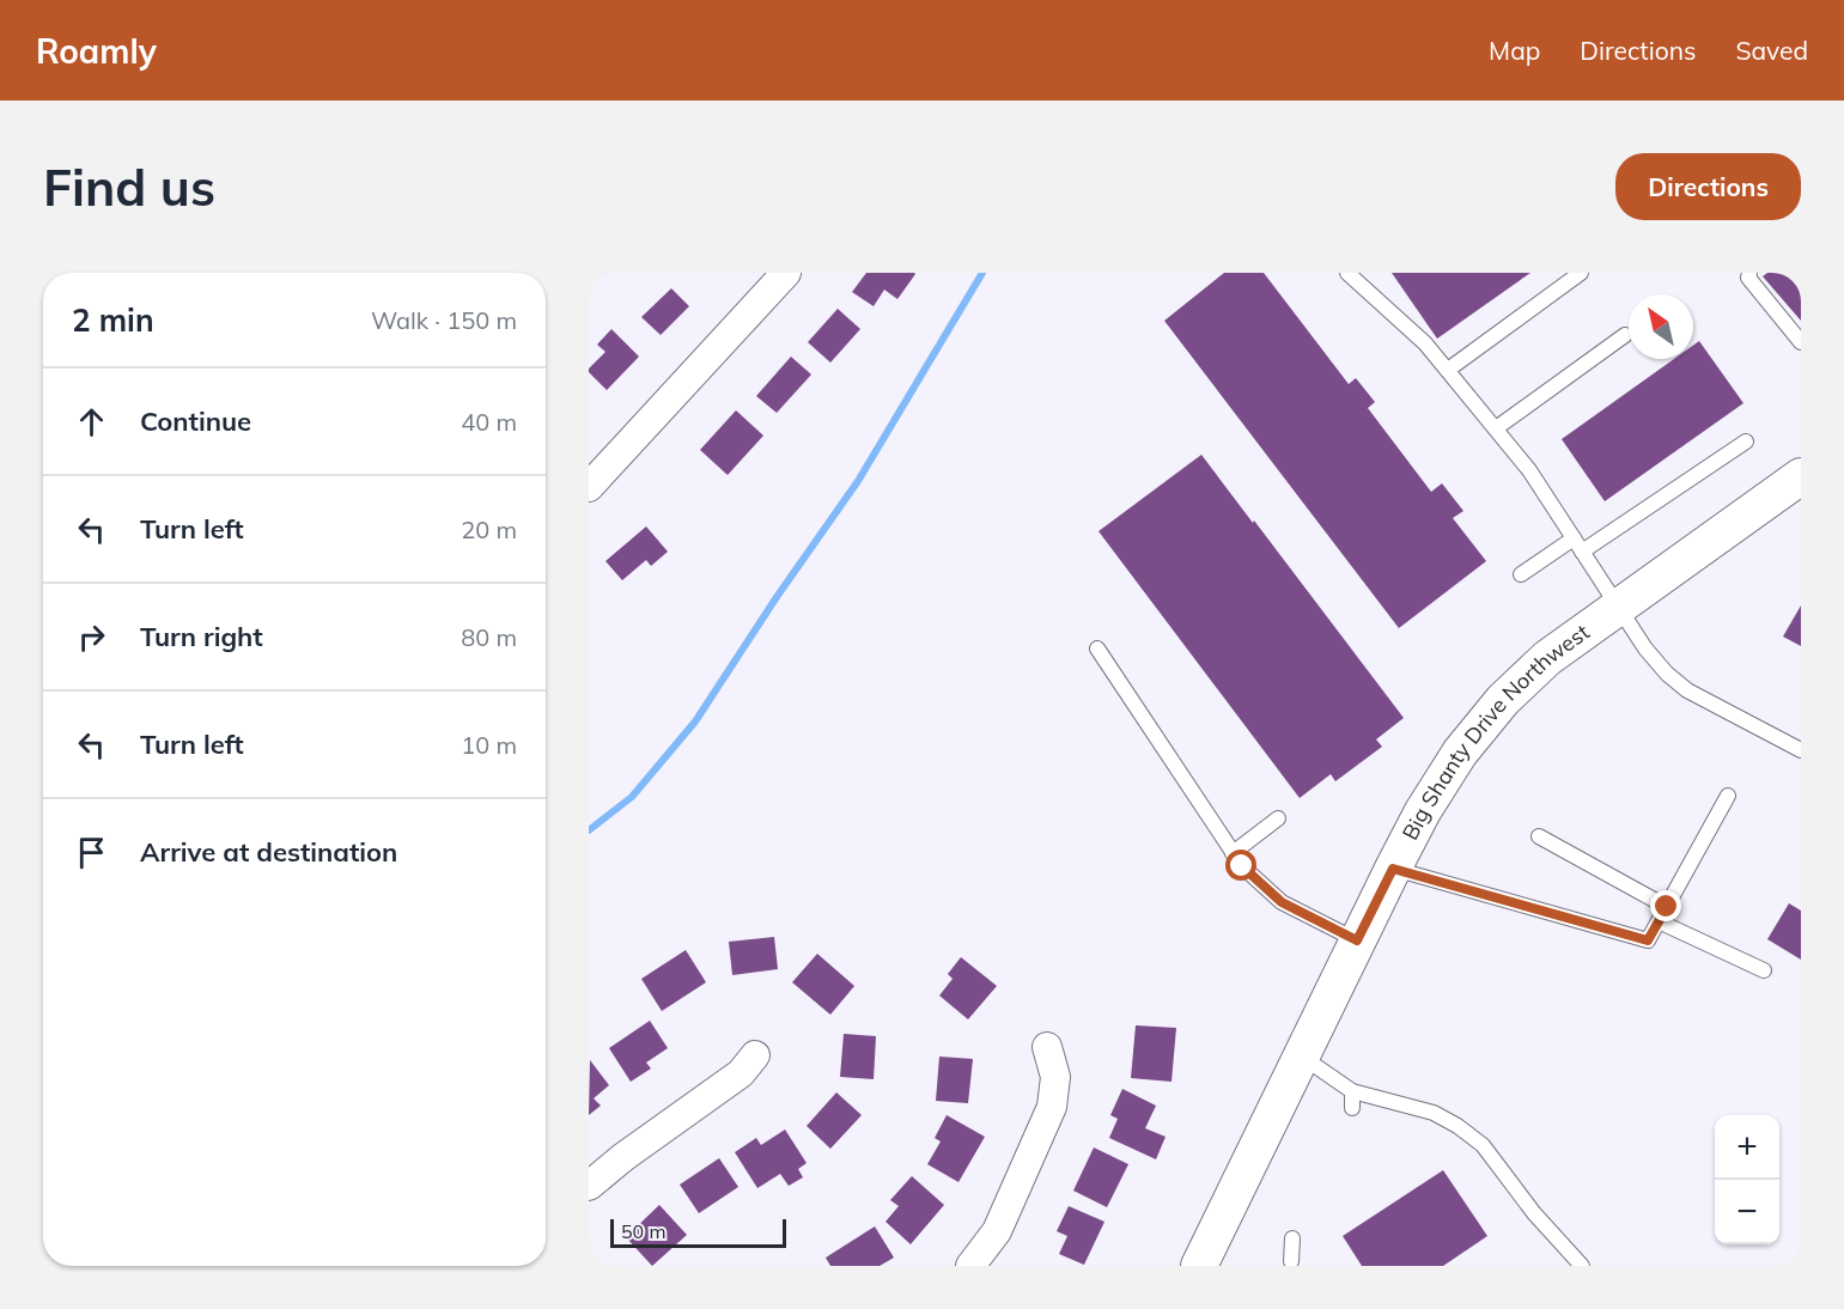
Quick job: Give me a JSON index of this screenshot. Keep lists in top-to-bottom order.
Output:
{
  "streets": {
    "street": ["Big Shanty Drive Northwest"]
  },
  "scale_bar": "50 m",
  "north": "top left",
  "page": {
    "header": "Roamly",
    "nav": ["Map", "Directions", "Saved"],
    "buttons": "Directions",
    "title": "Find us",
    "heading": ["2 min", "Walk · 150 m"],
    "list": [
      ["Continue", "40 m"],
      ["Turn left", "20 m"],
      ["Turn right", "80 m"],
      ["Turn left", "10 m"],
      "Arrive at destination"
    ],
    "map_buttons": ["+", "−"],
    "scale": "50 m"
  }
}
